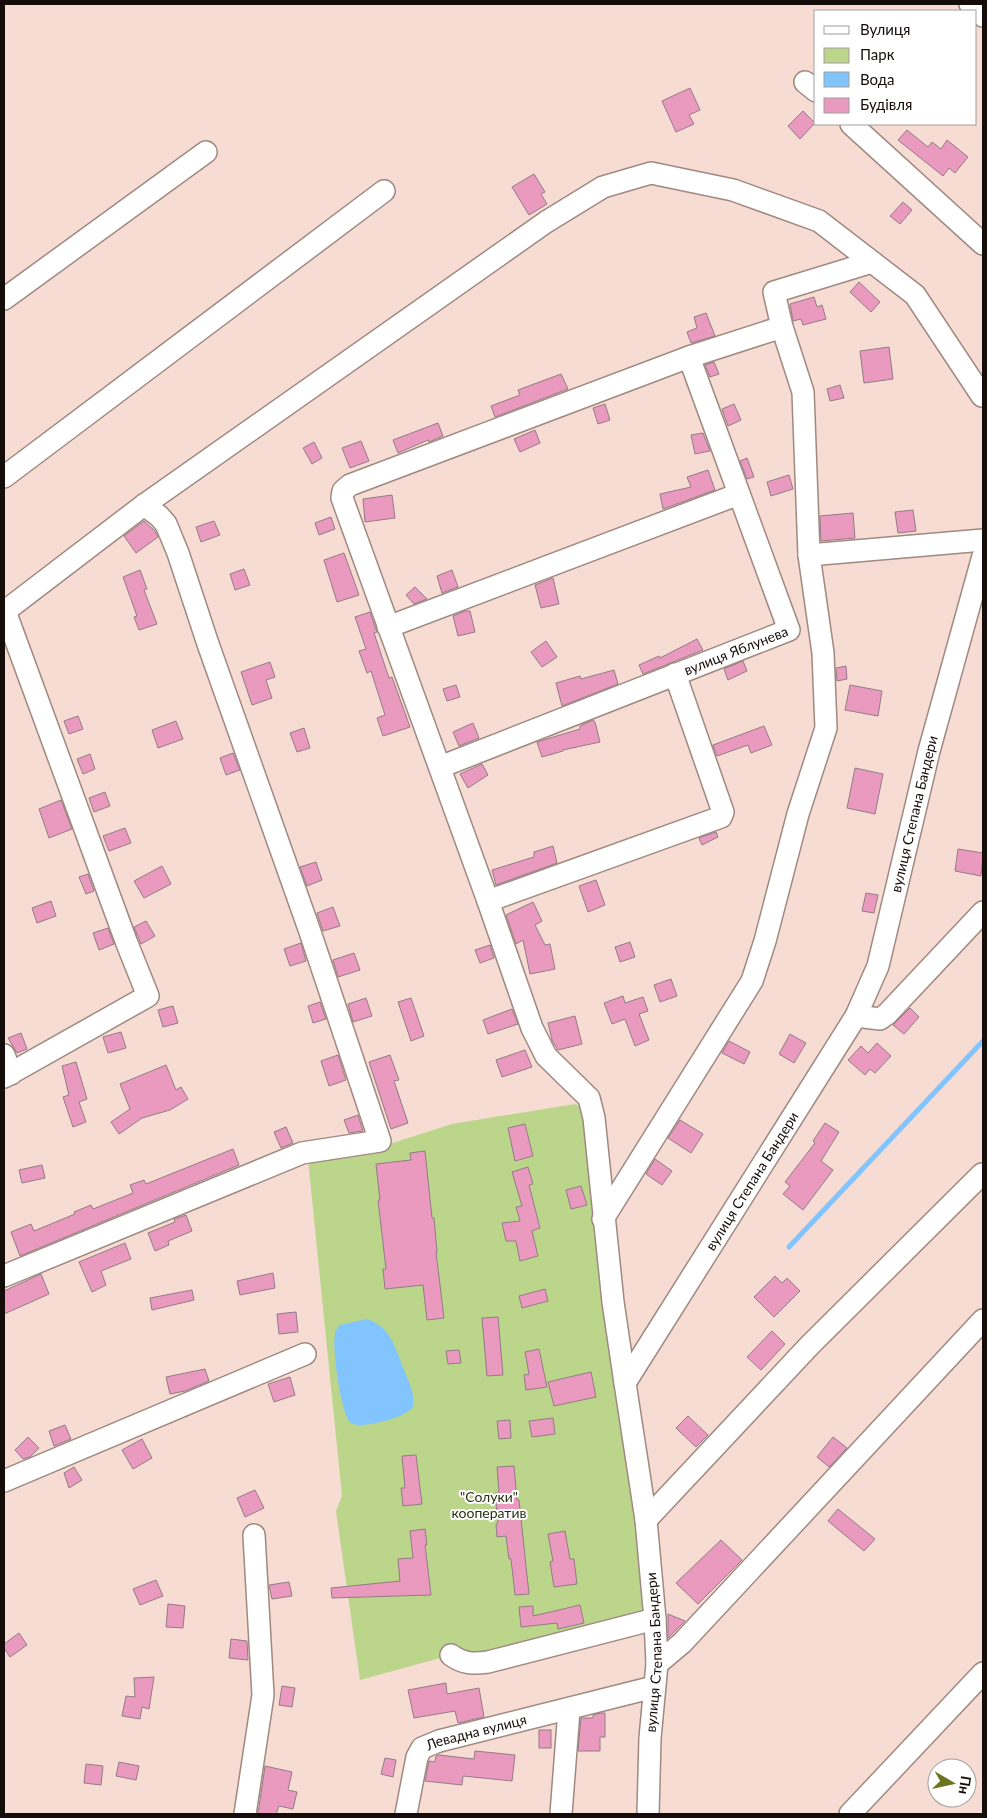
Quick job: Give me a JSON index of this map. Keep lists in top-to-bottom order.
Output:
{
  "streets": {
    "street": ["вулиця Яблунева", "вулиця Степана Бандери", "Левадна вулиця"]
  },
  "crossings": [
    ["вулиця Степана Бандери", "Левадна вулиця"]
  ],
  "parks": ["\"Солуки\" кооператив"],
  "legend": [
    "Вулиця",
    "Парк",
    "Вода",
    "Будівля"
  ],
  "north": "right"
}
